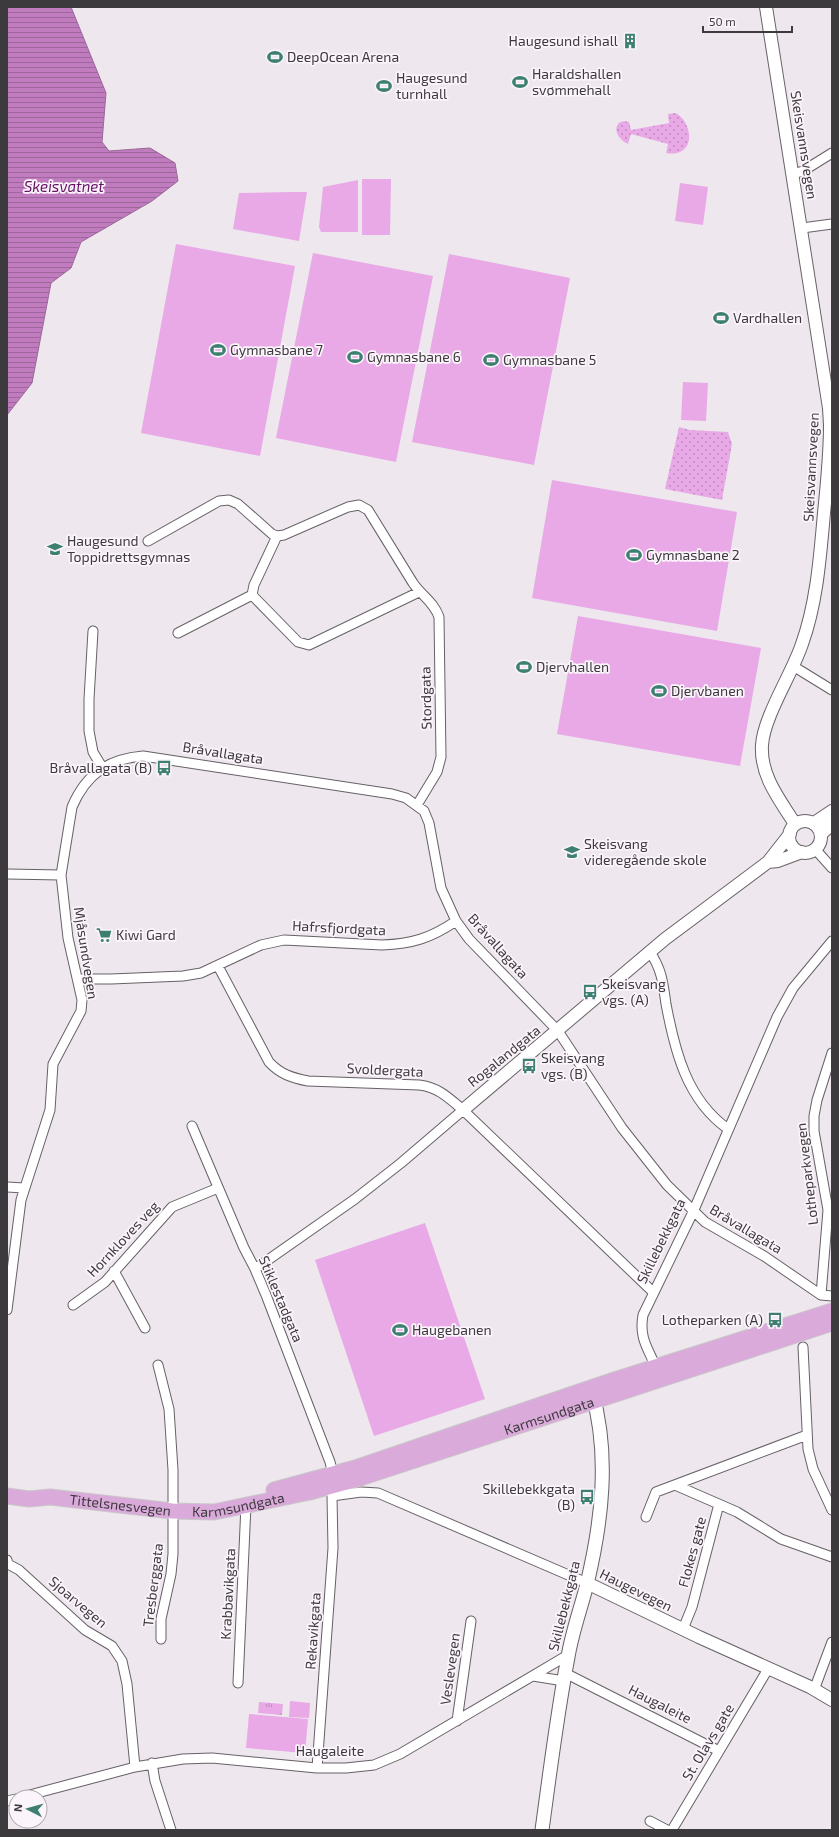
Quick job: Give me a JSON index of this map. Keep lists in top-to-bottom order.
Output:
{
  "streets": {
    "main road": ["Skillebekkgata", "Karmsundgata", "Tittelsnesvegen"],
    "street": [
      "Skeisvannsvegen",
      "Stordgata",
      "Bråvallagata",
      "Hafrsfjordgata",
      "Mjåsundvegen",
      "Rogalandgata",
      "Svoldergata",
      "Lotheparkvegen",
      "Hornkloves veg",
      "Stiklestadgata",
      "Flokes gate",
      "Tresberggata",
      "Haugevegen",
      "Krabbavikgata",
      "Sjoarvegen",
      "Rekavikgata",
      "Veslevegen",
      "Haugaleite",
      "St. Olavs gate"
    ]
  },
  "crossings": [
    ["Skeisvannsvegen", "Rogalandgata"],
    ["Stordgata", "Bråvallagata"],
    ["Bråvallagata", "Hafrsfjordgata"],
    ["Bråvallagata", "Mjåsundvegen"],
    ["Bråvallagata", "Rogalandgata"],
    ["Bråvallagata", "Lotheparkvegen"],
    ["Bråvallagata", "Skillebekkgata"],
    ["Hafrsfjordgata", "Mjåsundvegen"],
    ["Hafrsfjordgata", "Svoldergata"],
    ["Rogalandgata", "Svoldergata"],
    ["Rogalandgata", "Stiklestadgata"],
    ["Svoldergata", "Skillebekkgata"],
    ["Hornkloves veg", "Stiklestadgata"],
    ["Skillebekkgata", "Karmsundgata"],
    ["Skillebekkgata", "Haugevegen"],
    ["Skillebekkgata", "Haugaleite"],
    ["Stiklestadgata", "Karmsundgata"],
    ["Stiklestadgata", "Haugevegen"],
    ["Stiklestadgata", "Rekavikgata"],
    ["Karmsundgata", "Tittelsnesvegen"],
    ["Karmsundgata", "Haugevegen"],
    ["Karmsundgata", "Krabbavikgata"],
    ["Karmsundgata", "Rekavikgata"],
    ["Tittelsnesvegen", "Tresberggata"],
    ["Flokes gate", "Haugevegen"],
    ["Haugevegen", "Rekavikgata"],
    ["Haugevegen", "St. Olavs gate"],
    ["Sjoarvegen", "Haugaleite"],
    ["Rekavikgata", "Haugaleite"],
    ["Veslevegen", "Haugaleite"],
    ["Haugaleite", "St. Olavs gate"]
  ],
  "water": ["Skeisvatnet"],
  "places": {
    "building": ["Haugesund ishall"],
    "sports": [
      "DeepOcean Arena",
      "Haraldshallen svømmehall",
      "Haugesund turnhall",
      "Vardhallen",
      "Gymnasbane 7",
      "Gymnasbane 6",
      "Gymnasbane 5",
      "Gymnasbane 2",
      "Djervhallen",
      "Djervbanen",
      "Haugebanen"
    ],
    "school or university": ["Haugesund Toppidrettsgymnas", "Skeisvang videregående skole"],
    "bus stop": [
      "Bråvallagata (B)",
      "Skeisvang vgs. (A)",
      "Skeisvang vgs. (B)",
      "Lotheparken (A)",
      "Skillebekkgata (B)"
    ],
    "supermarket": ["Kiwi Gard"]
  },
  "scale_bar": "50 m",
  "north": "left"
}
